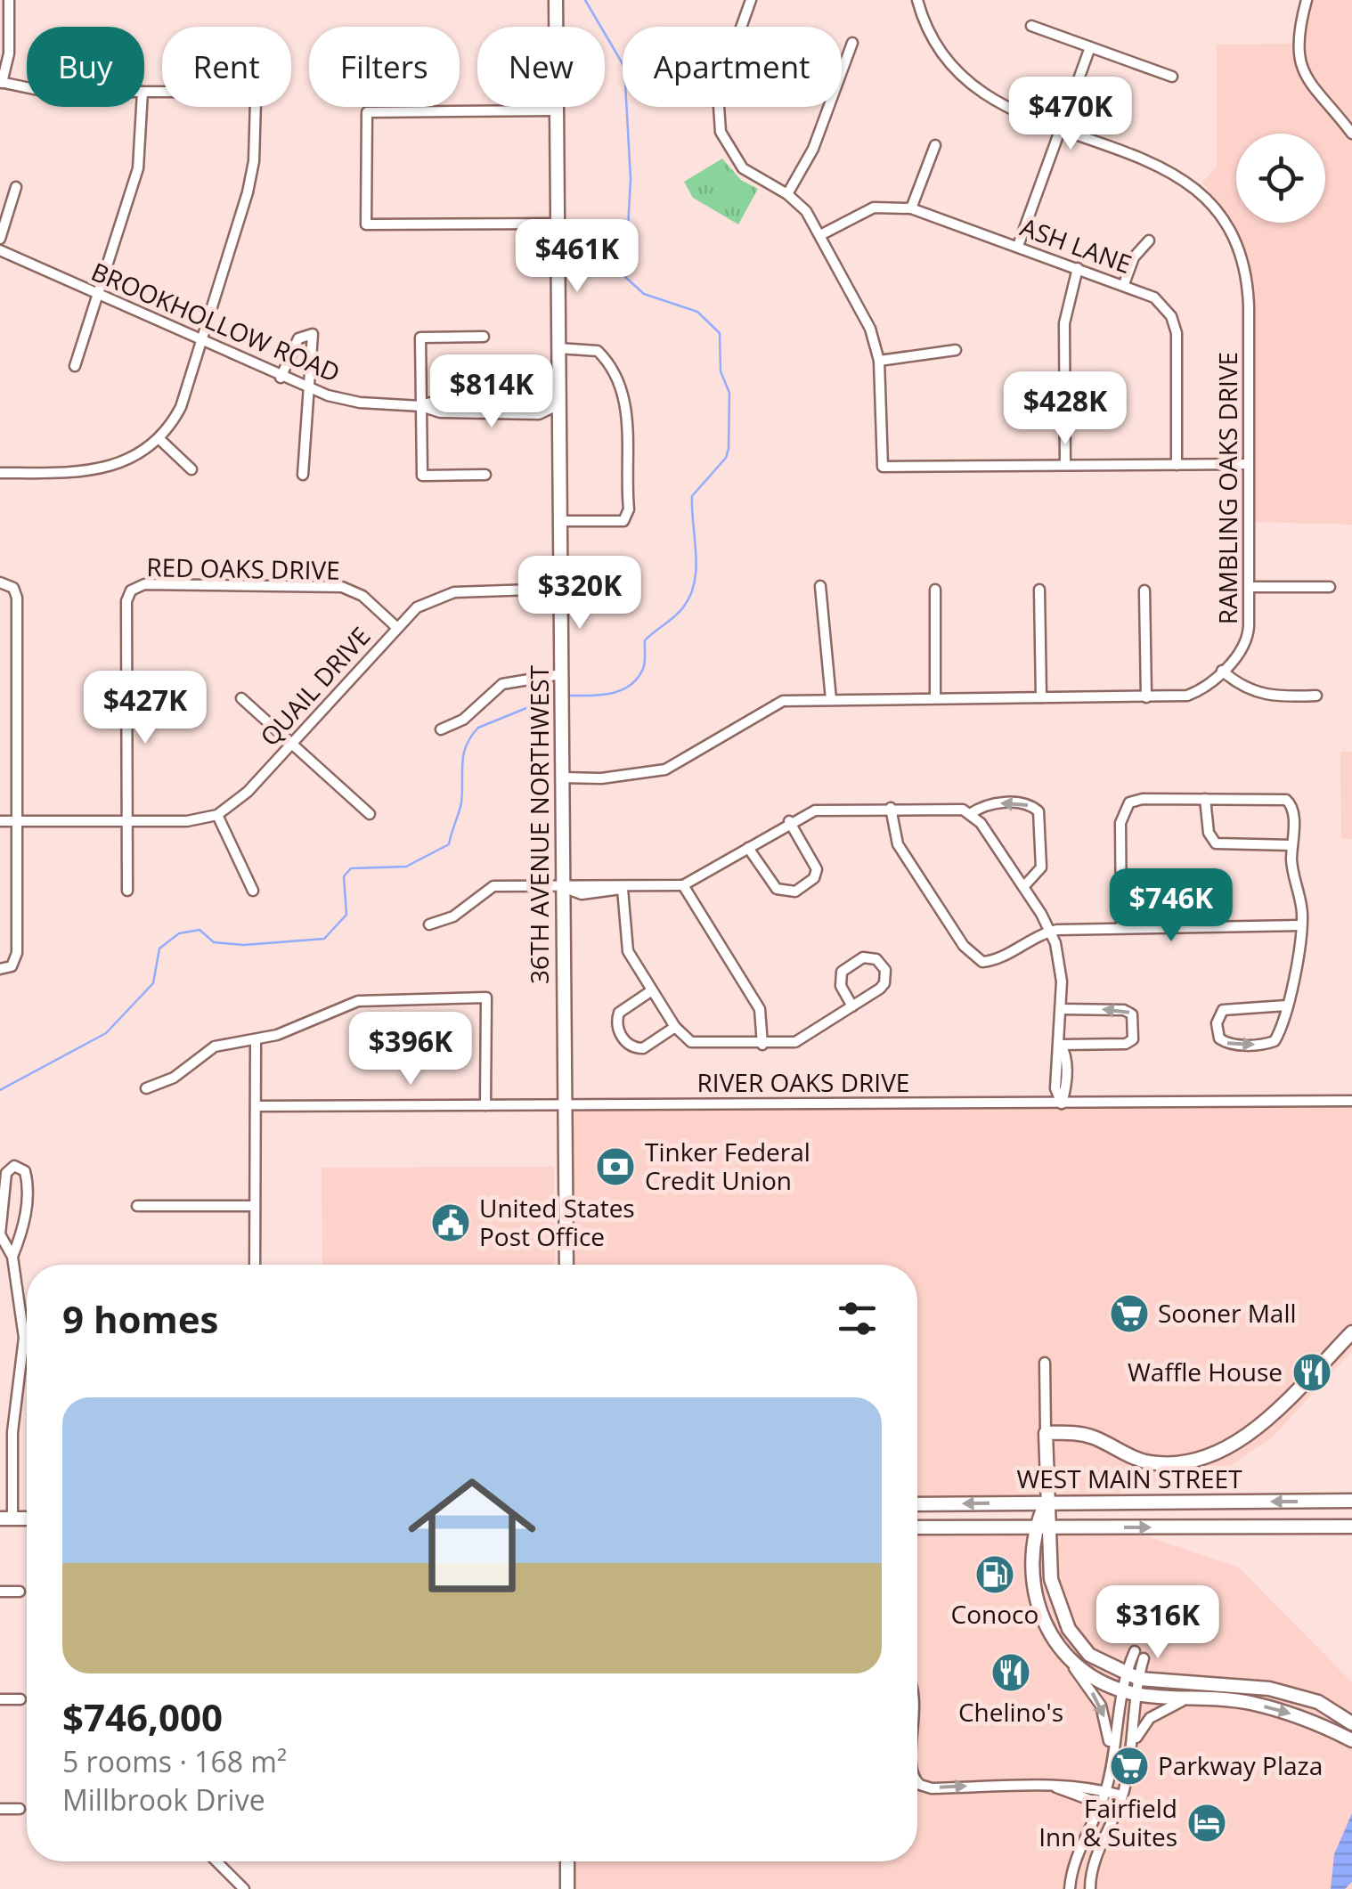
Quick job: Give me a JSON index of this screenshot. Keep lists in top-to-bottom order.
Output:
{
  "streets": {
    "main road": ["36TH AVENUE NORTHWEST", "WEST MAIN STREET"],
    "street": [
      "ASH LANE",
      "BROOKHOLLOW ROAD",
      "RAMBLING OAKS DRIVE",
      "RED OAKS DRIVE",
      "QUAIL DRIVE",
      "RIVER OAKS DRIVE"
    ]
  },
  "crossings": [
    ["BROOKHOLLOW ROAD", "36TH AVENUE NORTHWEST"],
    ["RAMBLING OAKS DRIVE", "36TH AVENUE NORTHWEST"],
    ["RED OAKS DRIVE", "QUAIL DRIVE"],
    ["QUAIL DRIVE", "36TH AVENUE NORTHWEST"],
    ["36TH AVENUE NORTHWEST", "RIVER OAKS DRIVE"]
  ],
  "places": {
    "bank": ["Tinker Federal Credit Union"],
    "public building": ["United States Post Office"],
    "supermarket": ["Sooner Mall", "Parkway Plaza"],
    "restaurant": ["Waffle House", "Chelino's"],
    "fuel station": ["Conoco"],
    "hotel": ["Fairfield Inn & Suites"]
  },
  "page": {
    "chip": [
      "Buy",
      "Rent",
      "Filters",
      "New",
      "Apartment"
    ],
    "price": [
      "$470K",
      "$461K",
      "$814K",
      "$428K",
      "$320K",
      "$427K",
      "$746K",
      "$396K",
      "$316K"
    ],
    "heading": "9 homes",
    "list": [
      {
        "name": "$746,000",
        "note": "5 rooms · 168 m² · Millbrook Drive"
      }
    ]
  }
}
